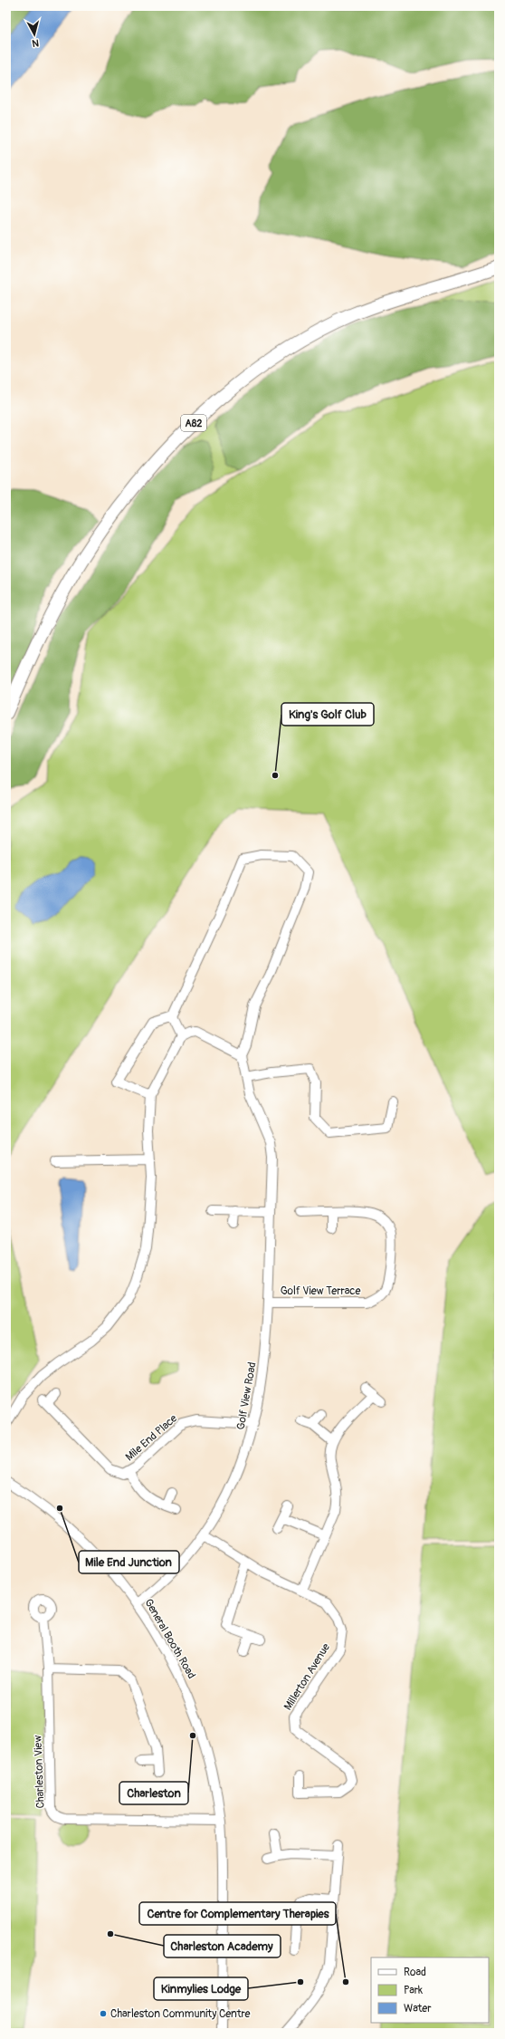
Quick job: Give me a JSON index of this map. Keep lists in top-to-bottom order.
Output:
{
  "streets": {
    "highway": ["A82"],
    "street": [
      "Golf View Terrace",
      "Golf View Road",
      "Mile End Place",
      "General Booth Road",
      "Millerton Avenue",
      "Charleston View"
    ]
  },
  "crossings": [
    ["Golf View Terrace", "Golf View Road"],
    ["Golf View Road", "Mile End Place"],
    ["Golf View Road", "General Booth Road"],
    ["Golf View Road", "Millerton Avenue"],
    ["General Booth Road", "Charleston View"]
  ],
  "places": [
    "King's Golf Club",
    "Mile End Junction",
    "Charleston",
    "Charleston Academy",
    "Kinmylies Lodge",
    "Centre for Complementary Therapies",
    "Charleston Community Centre"
  ],
  "legend": ["Road", "Park", "Water"],
  "north": "bottom"
}
